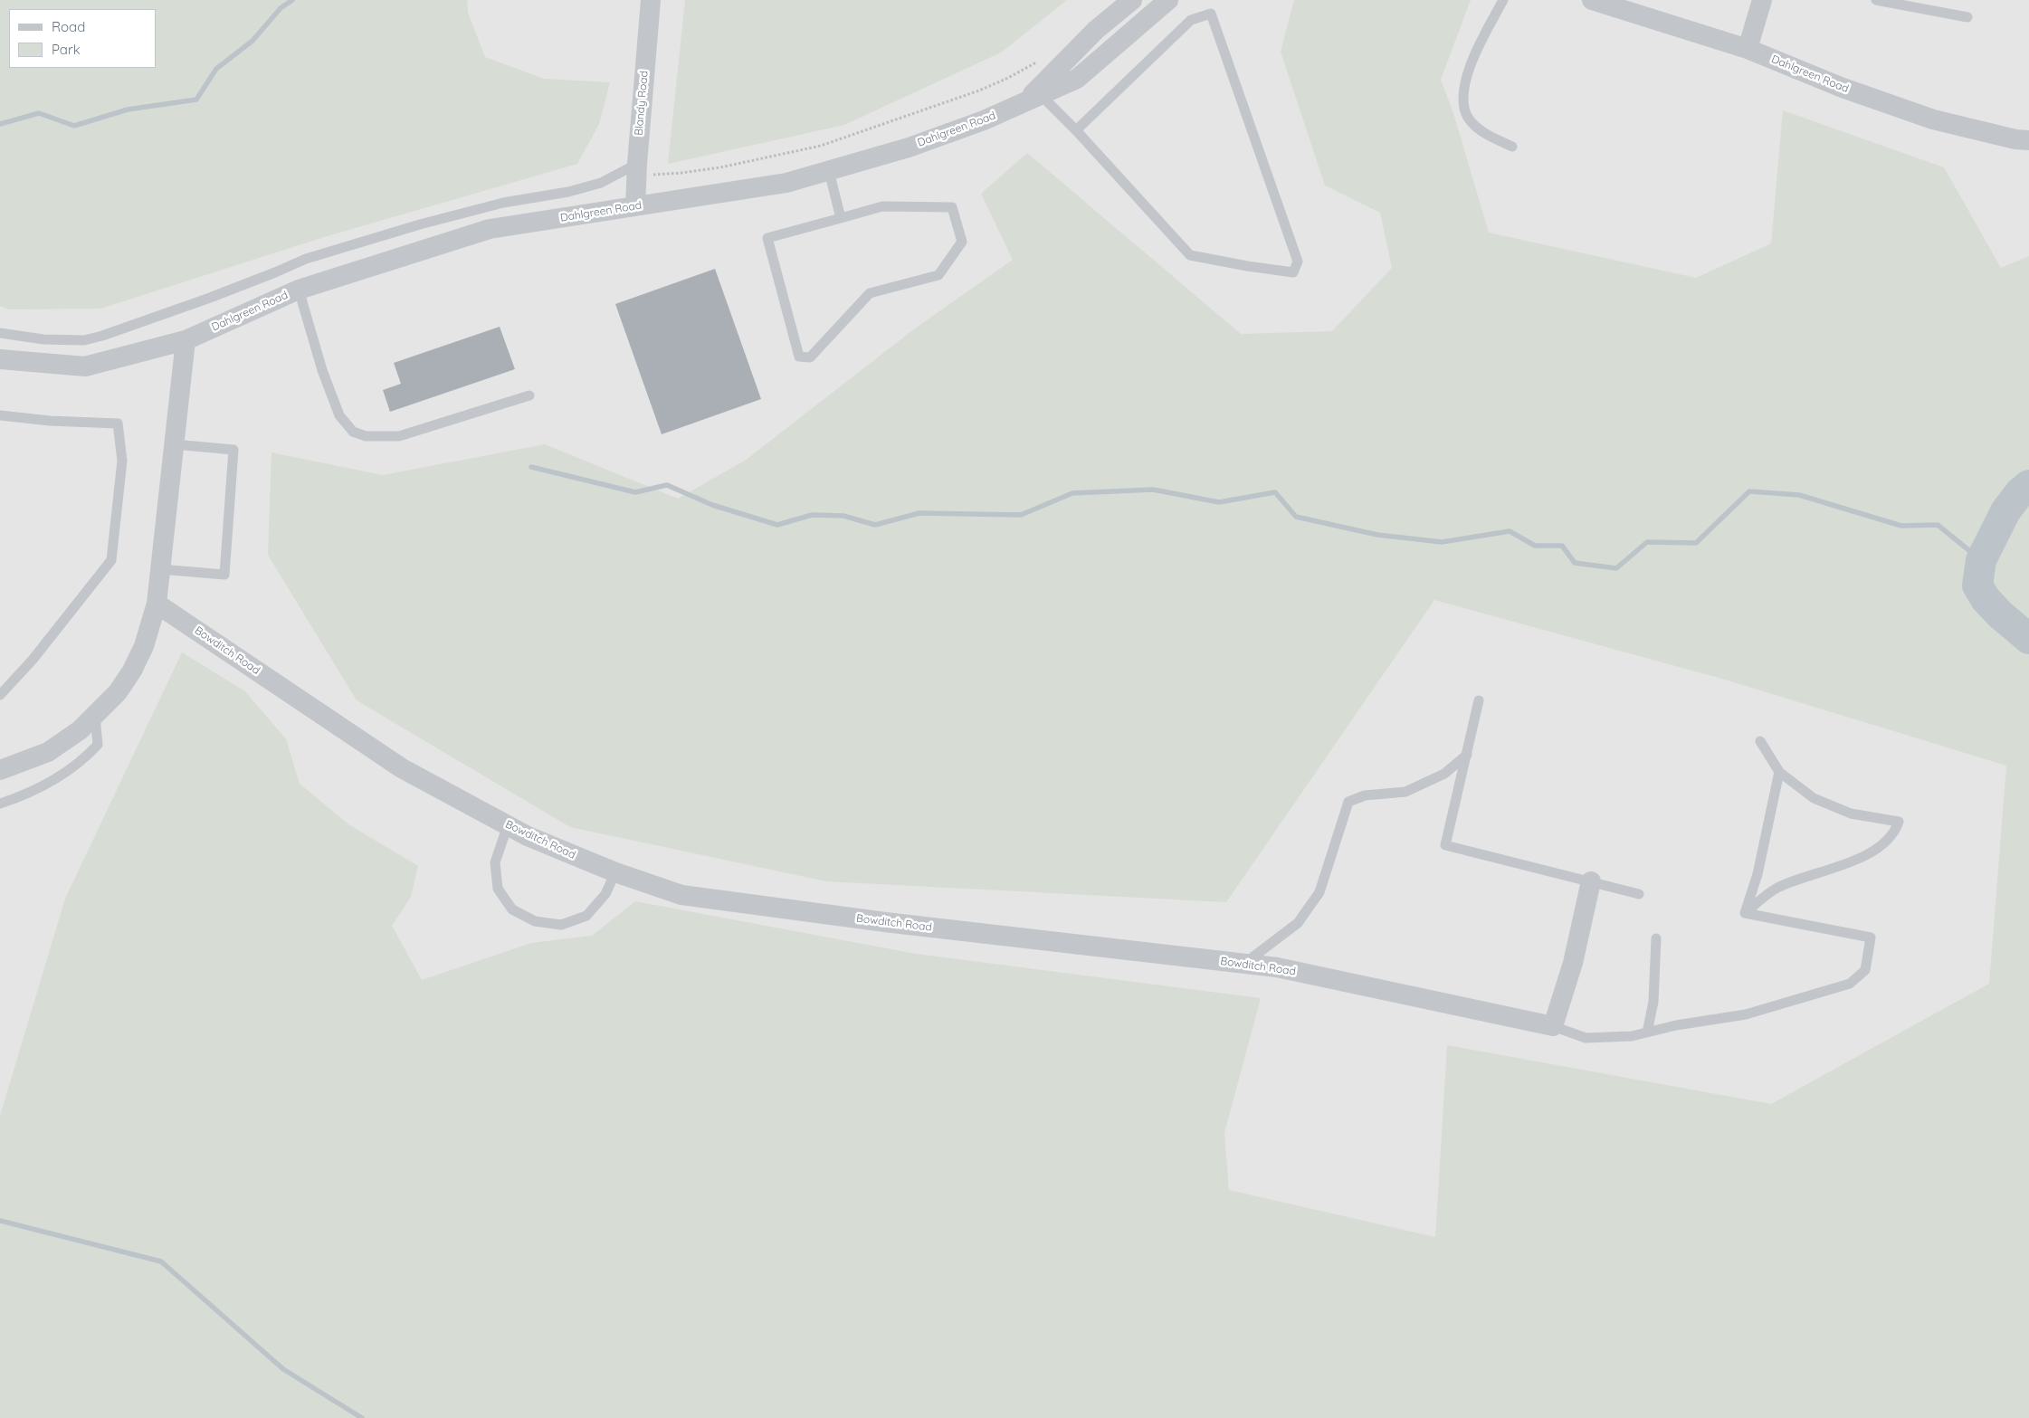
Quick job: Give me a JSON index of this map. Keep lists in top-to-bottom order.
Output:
{
  "streets": {
    "street": ["Dahlgreen Road", "Blandy Road", "Bowditch Road"]
  },
  "crossings": [
    ["Dahlgreen Road", "Blandy Road"]
  ],
  "legend": ["Road", "Park"]
}
